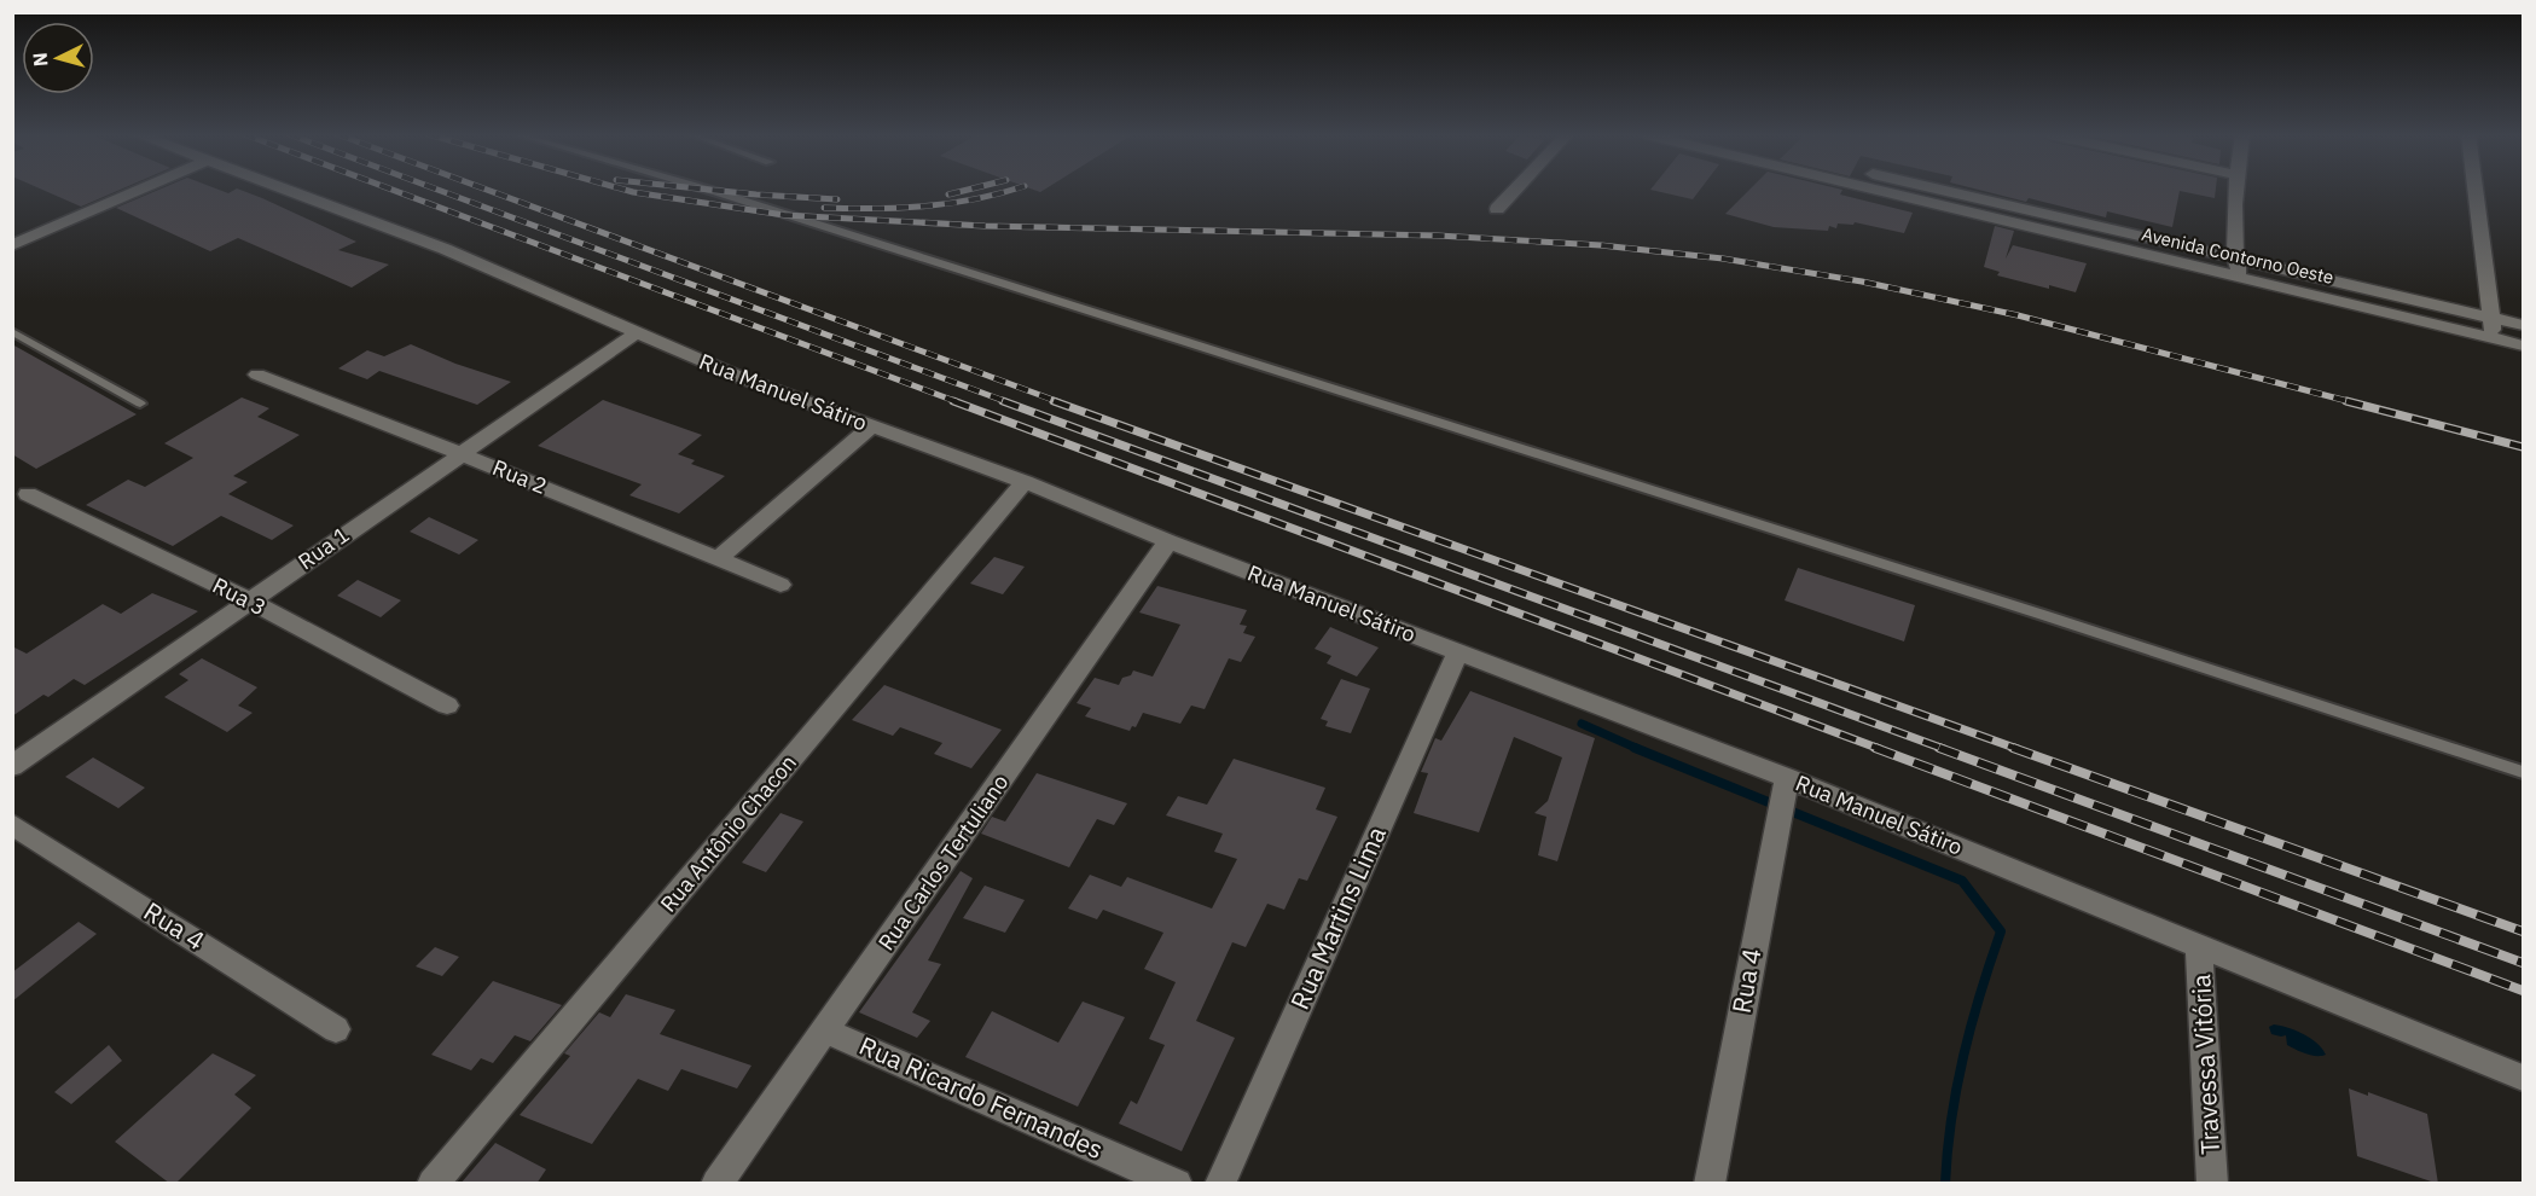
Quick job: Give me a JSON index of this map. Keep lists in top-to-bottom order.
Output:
{
  "streets": {
    "street": [
      "Avenida Contorno Oeste",
      "Rua Manuel Sátiro",
      "Rua 2",
      "Rua 1",
      "Rua 3",
      "Rua Antônio Chacon",
      "Rua Carlos Tertuliano",
      "Rua Martins Lima",
      "Rua 4",
      "Travessa Vitória",
      "Rua Ricardo Fernandes"
    ]
  },
  "crossings": [
    ["Rua Manuel Sátiro", "Rua 1"],
    ["Rua Manuel Sátiro", "Rua Antônio Chacon"],
    ["Rua Manuel Sátiro", "Rua Carlos Tertuliano"],
    ["Rua Manuel Sátiro", "Rua Martins Lima"],
    ["Rua Manuel Sátiro", "Rua 4"],
    ["Rua Manuel Sátiro", "Travessa Vitória"],
    ["Rua 2", "Rua 1"],
    ["Rua 1", "Rua 3"],
    ["Rua Carlos Tertuliano", "Rua Ricardo Fernandes"]
  ],
  "north": "left"
}
